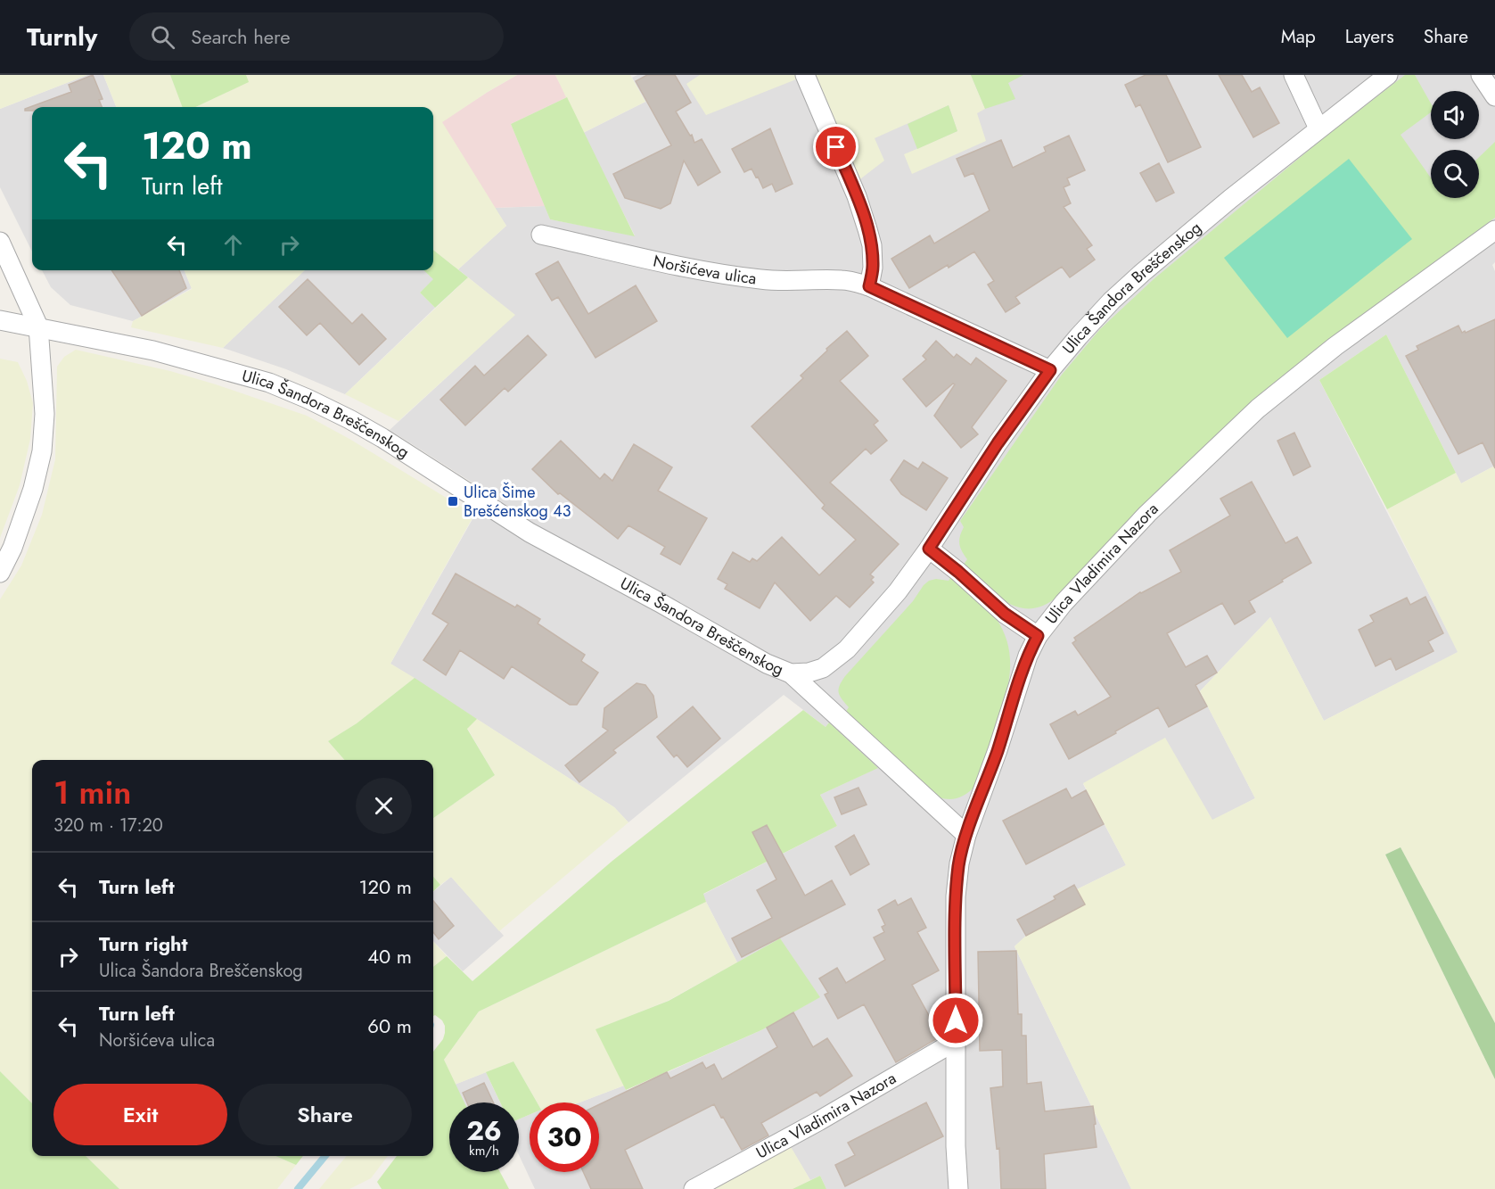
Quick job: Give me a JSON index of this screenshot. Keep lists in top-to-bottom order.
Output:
{
  "streets": {
    "street": ["Noršićeva ulica", "Ulica Šandora Breščenskog", "Ulica Vladimira Nazora"]
  },
  "crossings": [
    ["Noršićeva ulica", "Ulica Šandora Breščenskog"]
  ],
  "places": {
    "transit": ["Ulica Šime Brešćenskog 43"]
  },
  "page": {
    "header": "Turnly",
    "search": "Search here",
    "nav": ["Map", "Layers", "Share"],
    "turn": ["120 m", "Turn left"],
    "heading": ["1 min", "320 m · 17:20"],
    "list": [
      {
        "name": "Turn left",
        "value": "120 m"
      },
      {
        "name": "Turn right",
        "note": "Ulica Šandora Breščenskog",
        "value": "40 m"
      },
      {
        "name": "Turn left",
        "note": "Noršićeva ulica",
        "value": "60 m"
      }
    ],
    "buttons": ["Exit", "Share"],
    "speed": "26 km/h",
    "limit": "30"
  }
}
